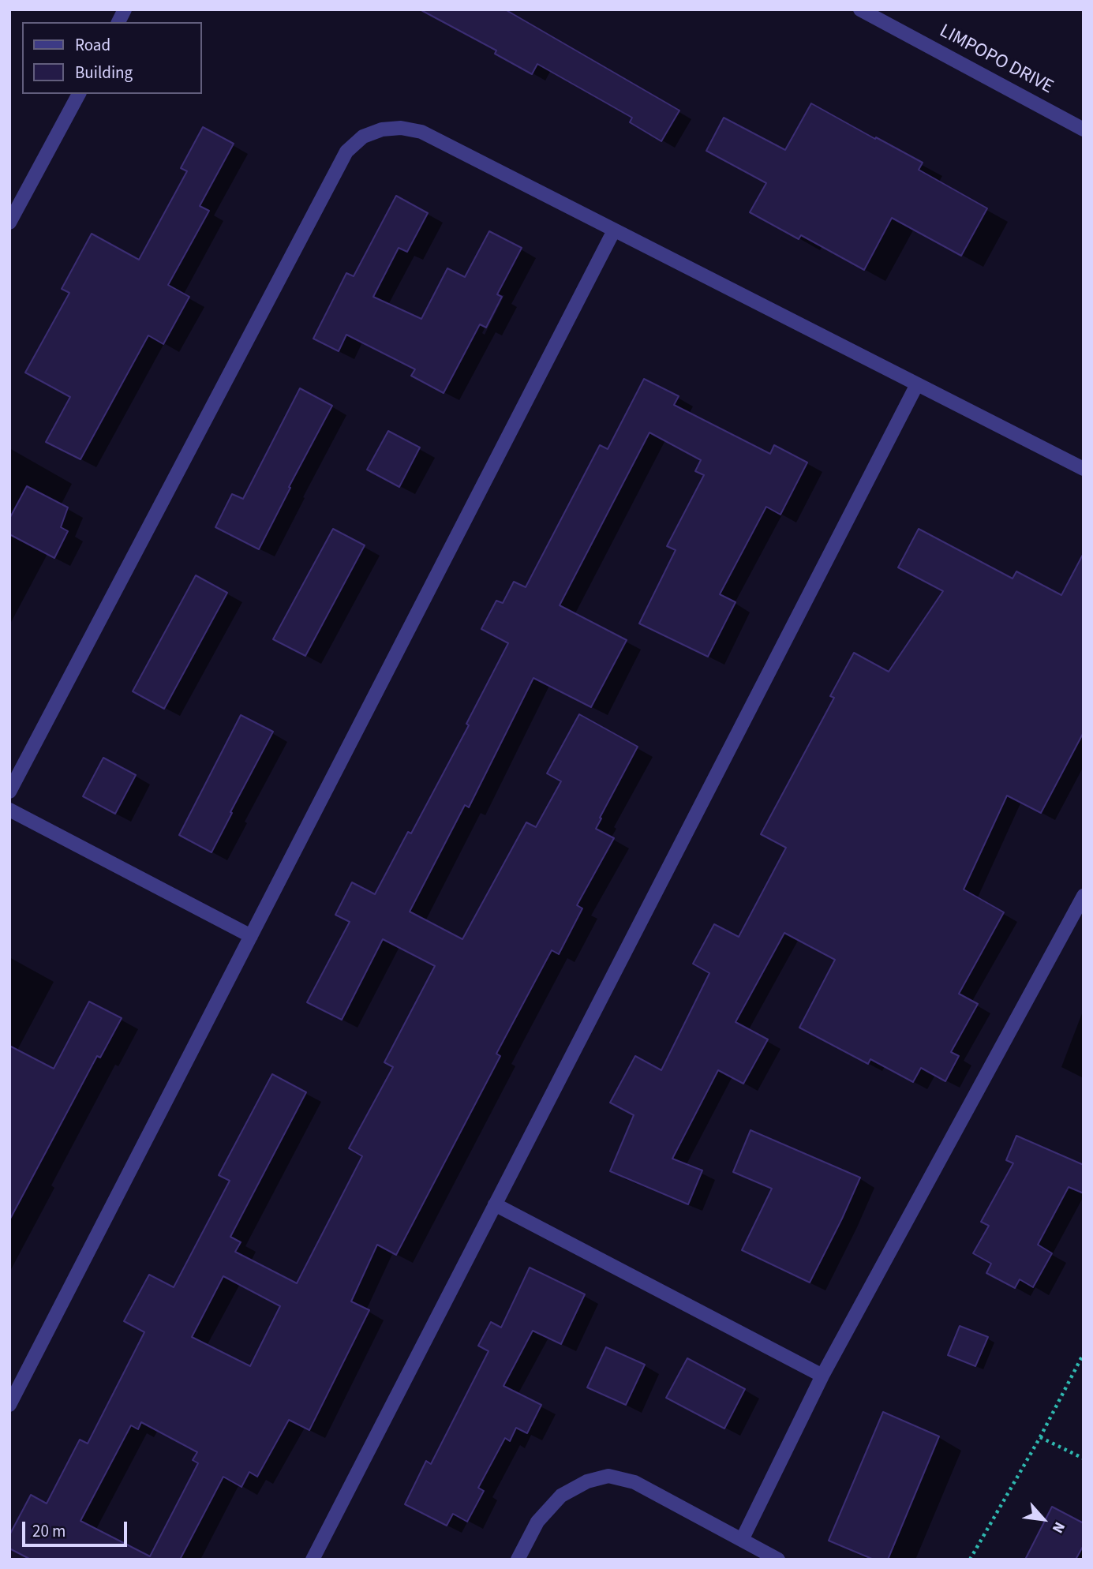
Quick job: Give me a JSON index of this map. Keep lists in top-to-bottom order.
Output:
{
  "streets": {
    "street": ["LIMPOPO DRIVE"]
  },
  "legend": ["Road", "Building"],
  "scale_bar": "20 m",
  "north": "bottom right"
}
